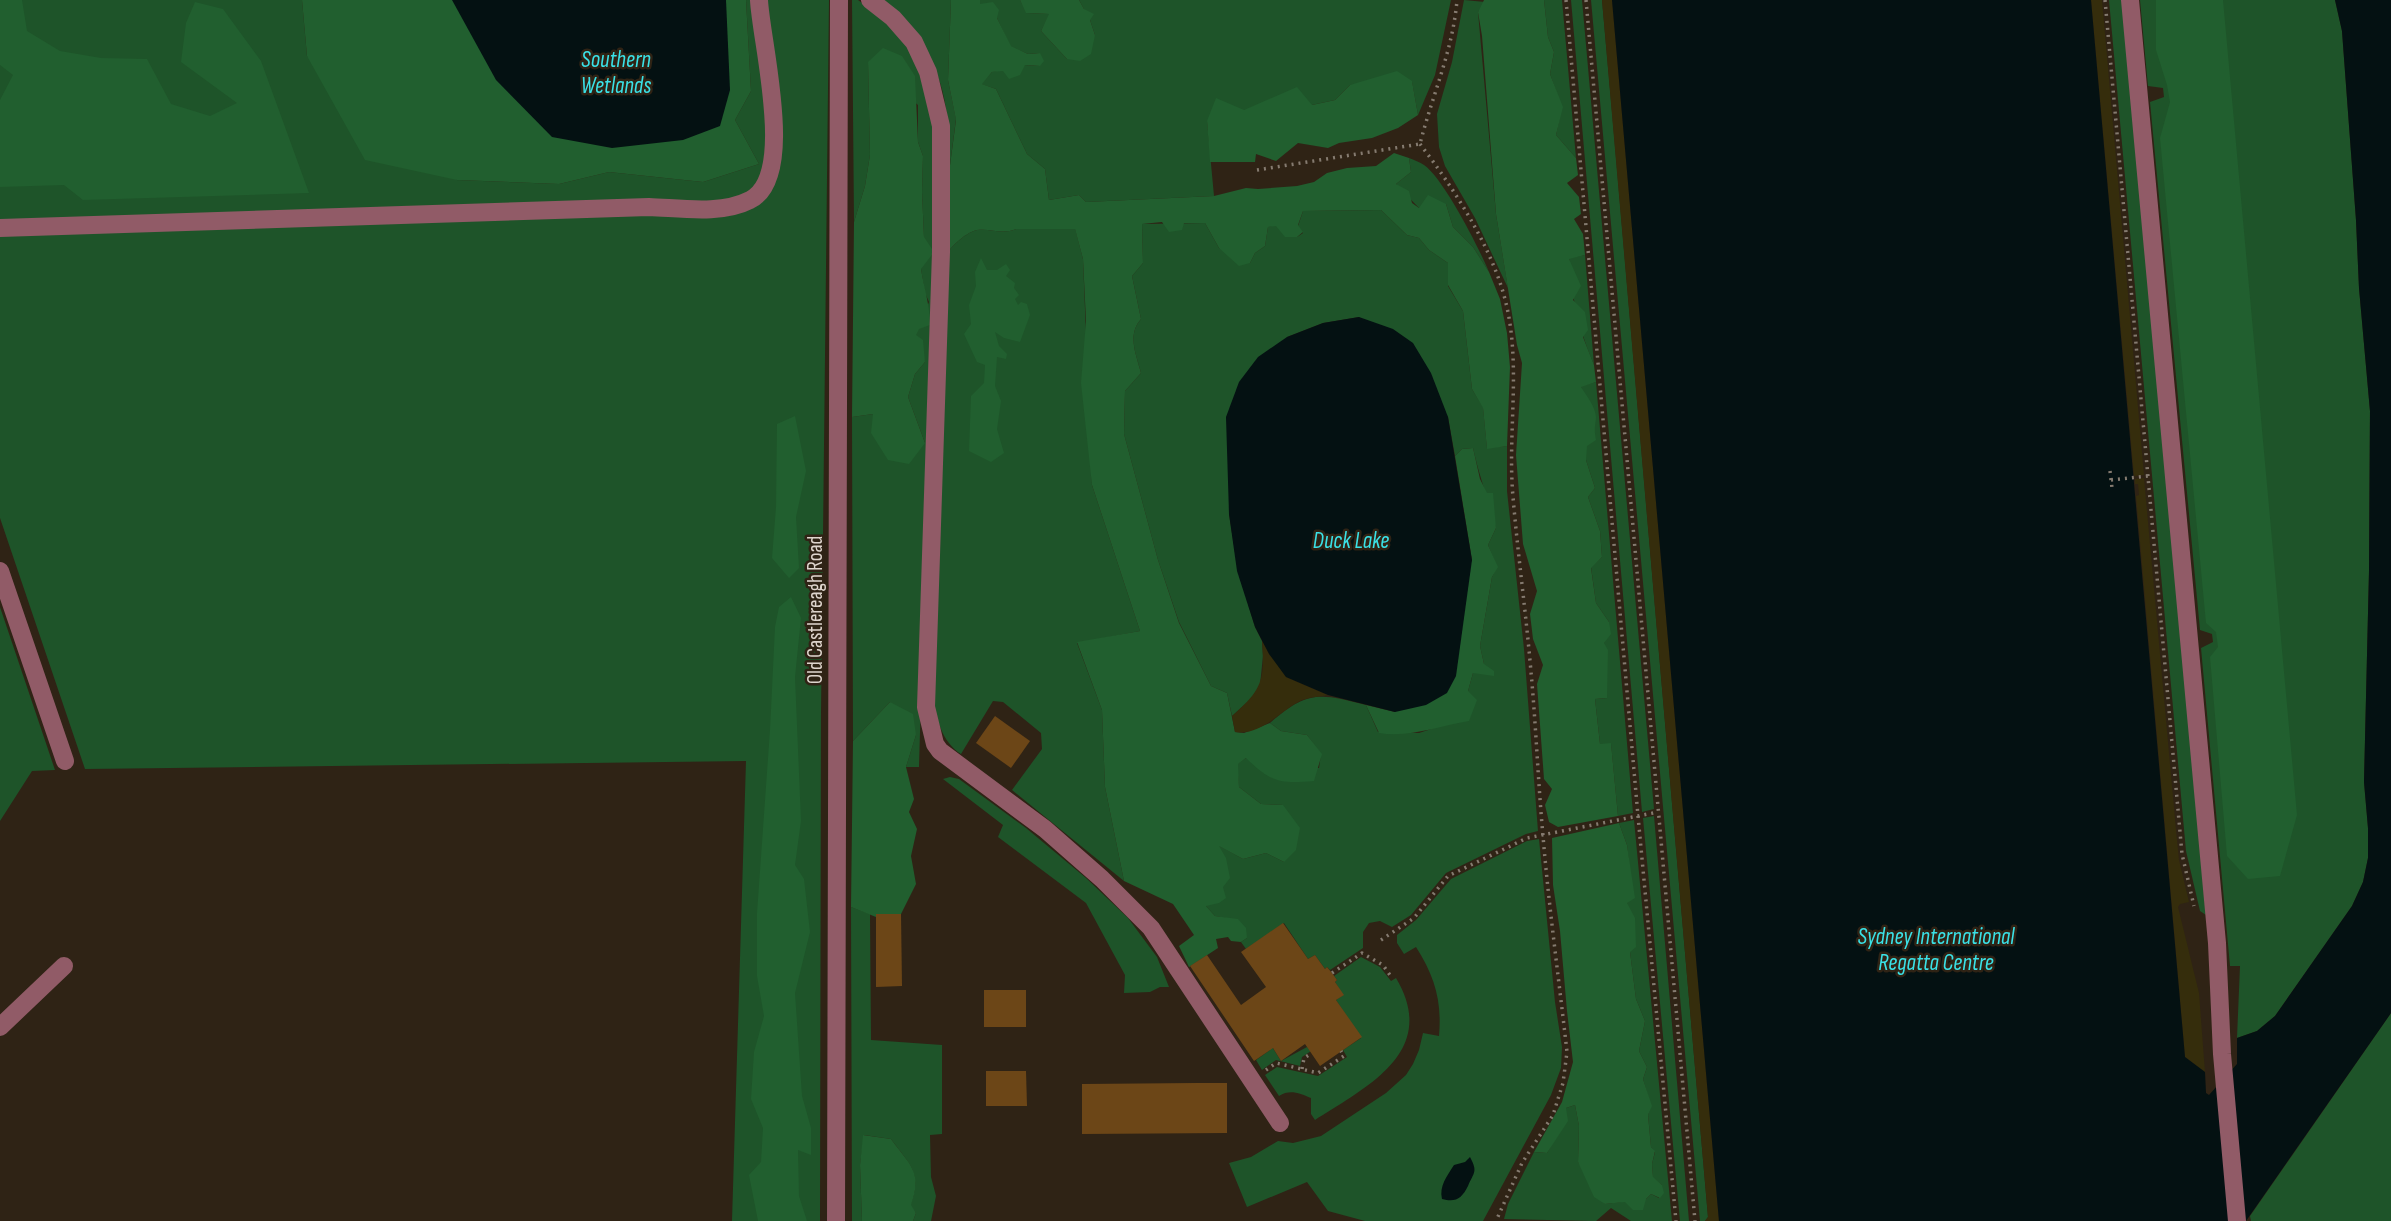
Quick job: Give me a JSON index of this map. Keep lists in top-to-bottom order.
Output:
{
  "streets": {
    "street": ["Old Castlereagh Road"]
  },
  "water": ["Southern Wetlands", "Duck Lake", "Sydney International Regatta Centre"]
}
